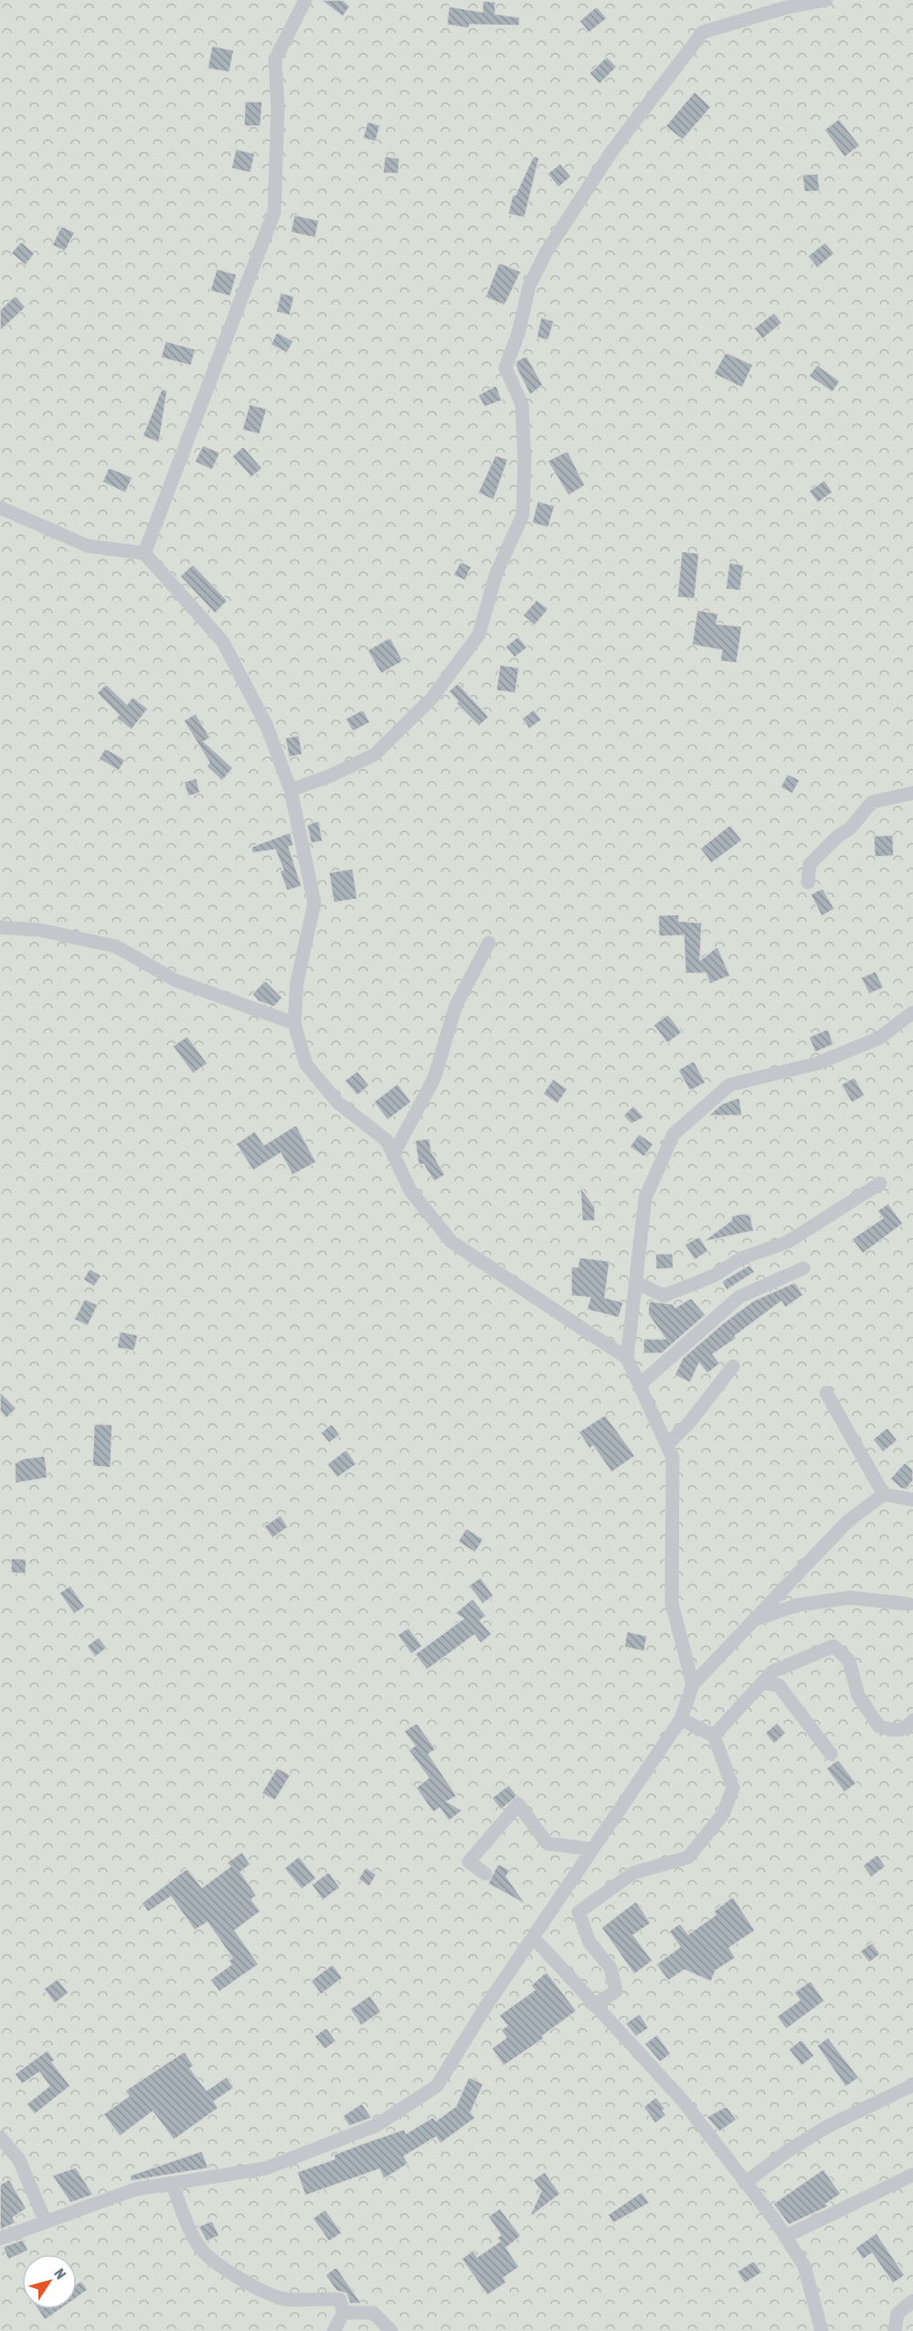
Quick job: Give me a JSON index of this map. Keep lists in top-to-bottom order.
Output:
{
  "north": "top right"
}
